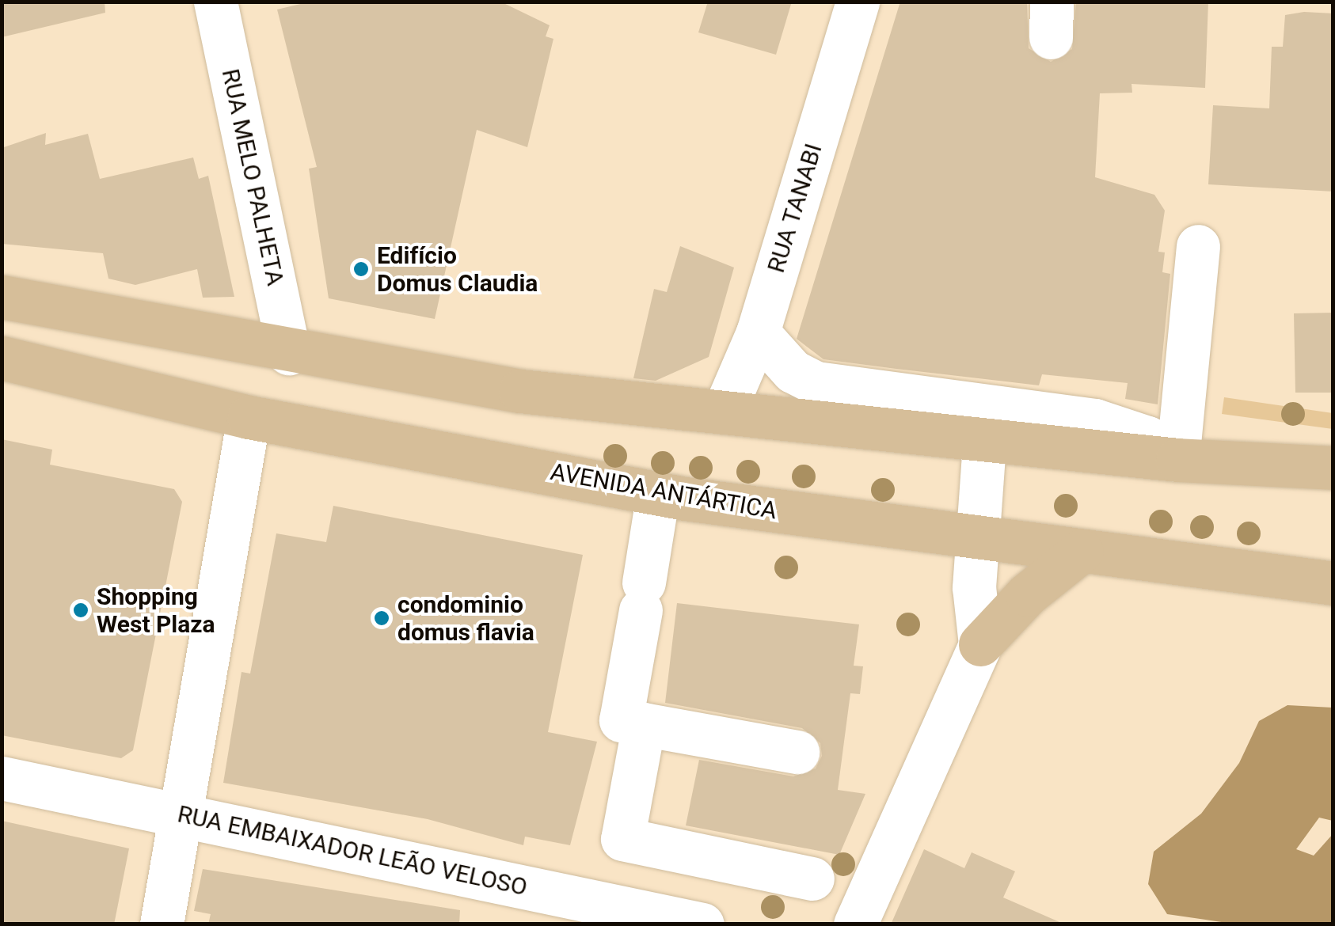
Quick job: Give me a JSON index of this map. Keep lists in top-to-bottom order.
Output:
{
  "streets": {
    "main road": ["AVENIDA ANTÁRTICA"],
    "street": ["RUA MELO PALHETA", "RUA TANABI", "RUA EMBAIXADOR LEÃO VELOSO"]
  },
  "places": ["Edifício Domus Claudia", "Shopping West Plaza", "condominio domus flavia"]
}
